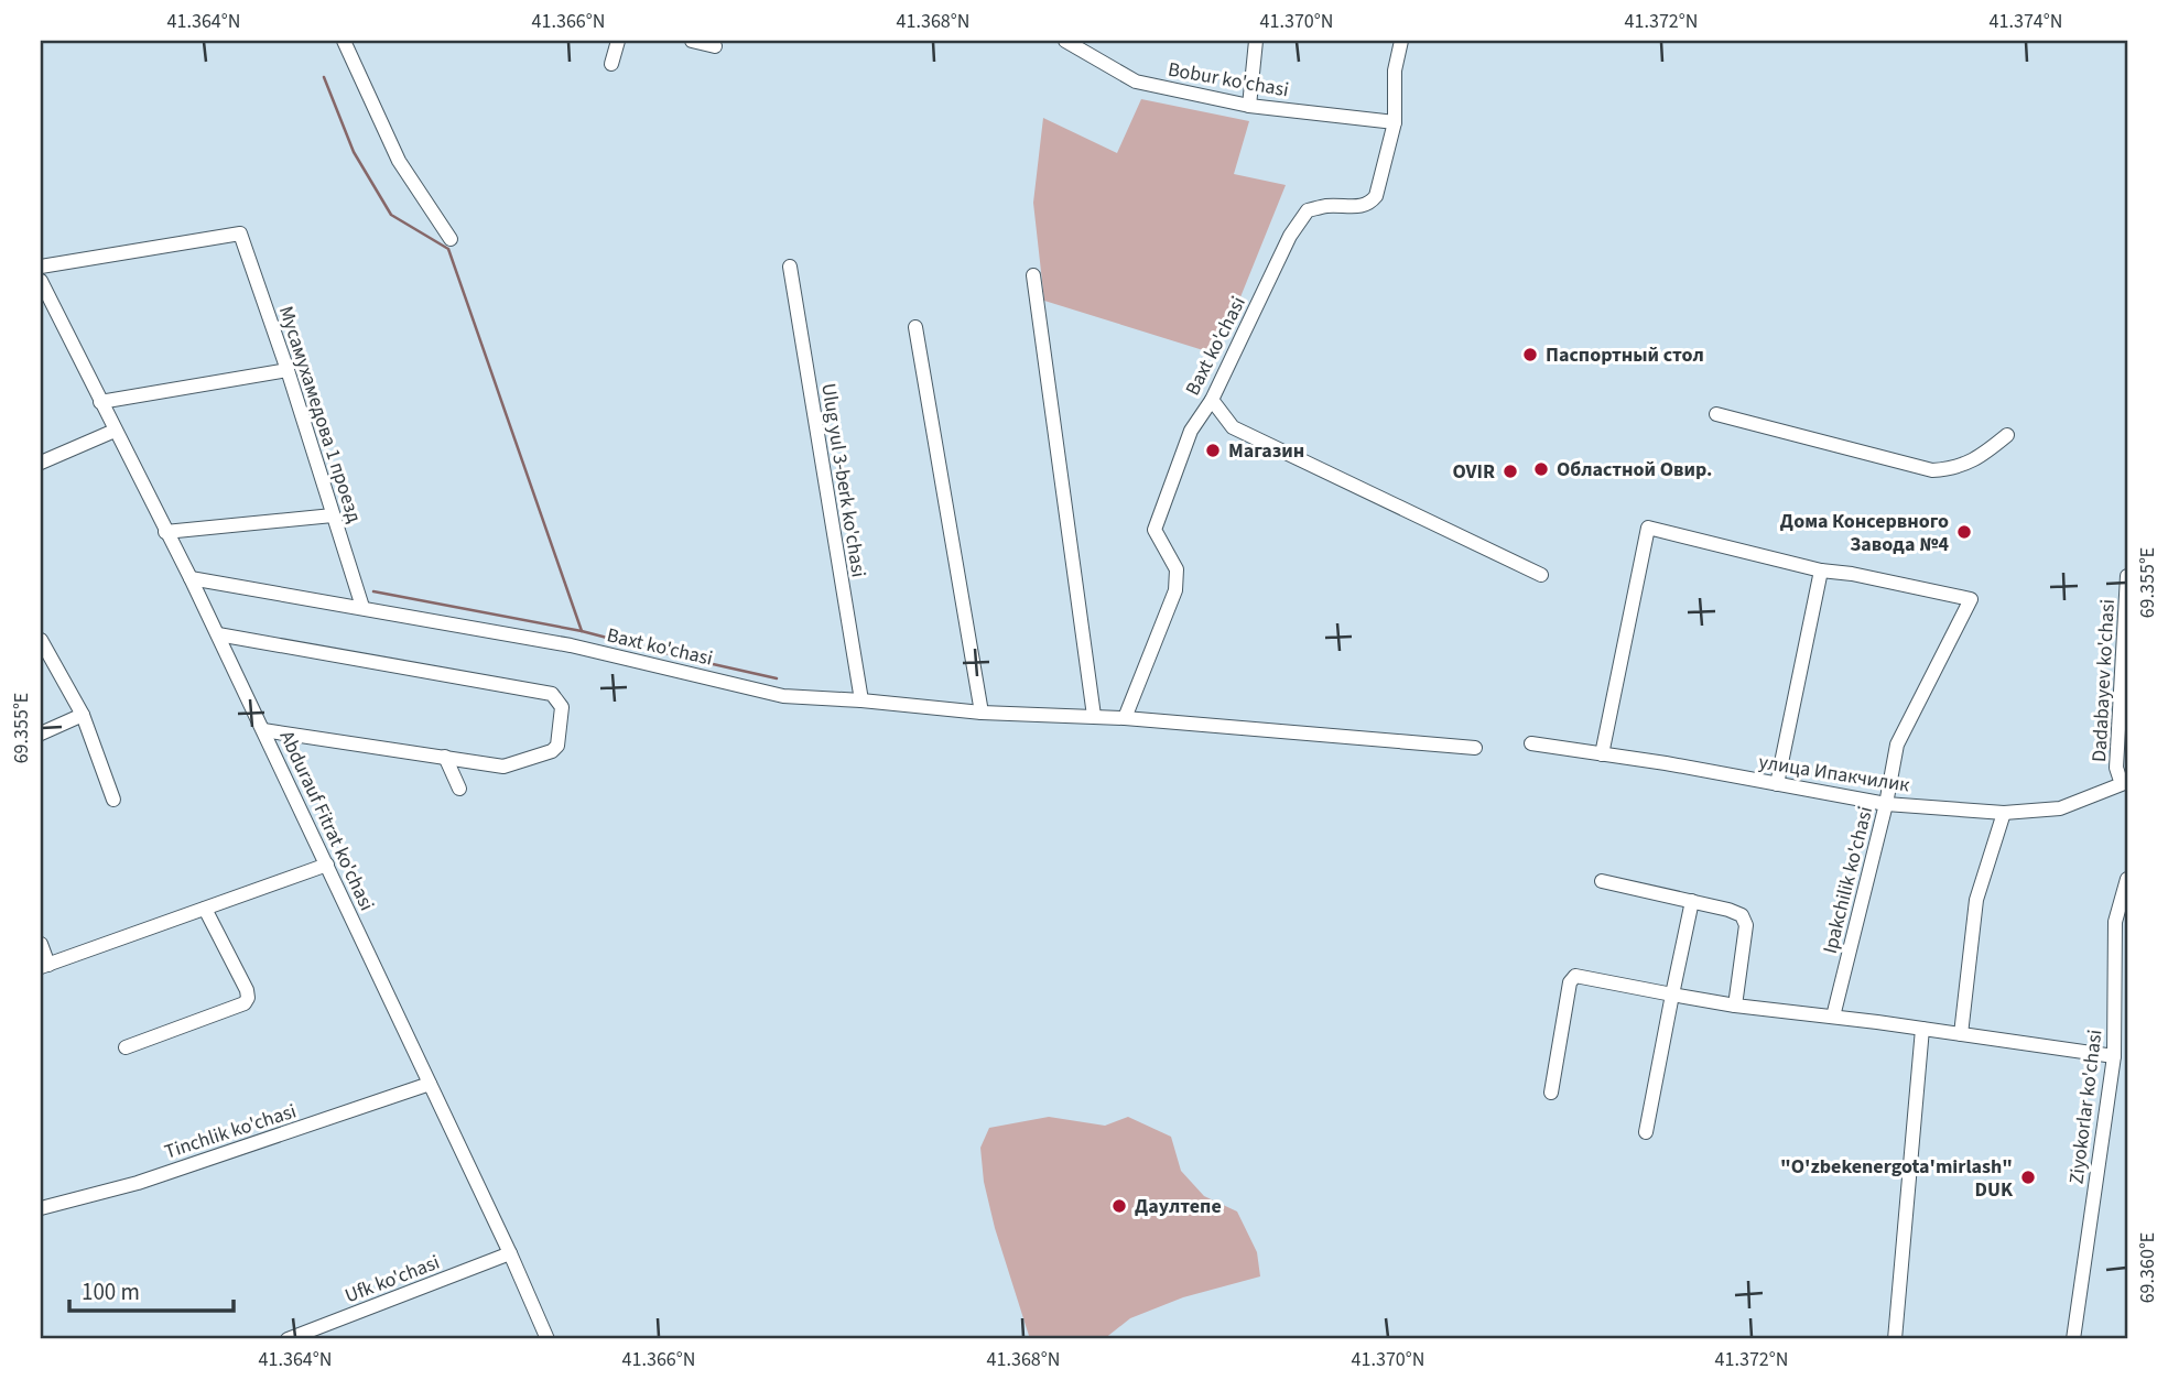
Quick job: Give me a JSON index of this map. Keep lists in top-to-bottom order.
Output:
{
  "streets": {
    "street": [
      "Bobur ko'chasi",
      "Baxt ko'chasi",
      "Мусамухамедова 1 проезд",
      "Ulug yul 3-berk ko'chasi",
      "Dadabayev ko'chasi",
      "улица Ипакчилик",
      "Abdurauf Fitrat ko'chasi",
      "Ipakchilik ko'chasi",
      "Ziyokorlar ko'chasi",
      "Tinchlik ko'chasi",
      "Ufk ko'chasi"
    ]
  },
  "crossings": [
    ["Bobur ko'chasi", "Baxt ko'chasi"],
    ["Baxt ko'chasi", "Мусамухамедова 1 проезд"],
    ["Baxt ko'chasi", "Ulug yul 3-berk ko'chasi"],
    ["Baxt ko'chasi", "Abdurauf Fitrat ko'chasi"],
    ["Dadabayev ko'chasi", "улица Ипакчилик"],
    ["улица Ипакчилик", "Ipakchilik ko'chasi"],
    ["Abdurauf Fitrat ko'chasi", "Tinchlik ko'chasi"],
    ["Abdurauf Fitrat ko'chasi", "Ufk ko'chasi"]
  ],
  "places": [
    "Паспортный стол",
    "Магазин",
    "Областной Овир.",
    "OVIR",
    "Дома Консервного Завода №4",
    "\"O'zbekenergota'mirlash\" DUK",
    "Даултепе"
  ],
  "scale_bar": "100 m",
  "coordinates": [
    "41.364°N",
    "41.366°N",
    "41.368°N",
    "41.370°N",
    "41.372°N",
    "41.374°N",
    "69.355°E",
    "69.360°E"
  ]
}
